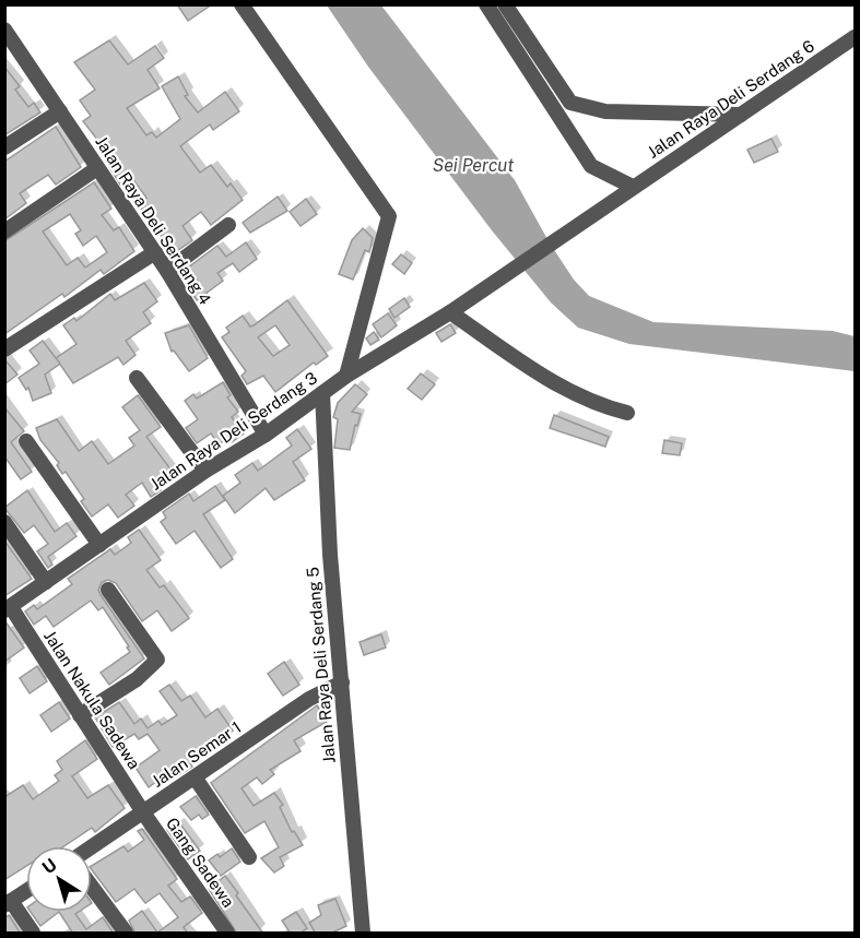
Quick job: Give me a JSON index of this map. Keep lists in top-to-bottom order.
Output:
{
  "streets": {
    "street": [
      "Jalan Raya Deli Serdang 6",
      "Jalan Raya Deli Serdang 4",
      "Jalan Raya Deli Serdang 3",
      "Jalan Raya Deli Serdang 5",
      "Jalan Nakula Sadewa",
      "Jalan Semar 1",
      "Gang Sadewa"
    ]
  },
  "crossings": [
    ["Jalan Raya Deli Serdang 6", "Jalan Raya Deli Serdang 3"],
    ["Jalan Raya Deli Serdang 4", "Jalan Raya Deli Serdang 3"],
    ["Jalan Raya Deli Serdang 3", "Jalan Raya Deli Serdang 5"],
    ["Jalan Raya Deli Serdang 3", "Jalan Nakula Sadewa"],
    ["Jalan Raya Deli Serdang 5", "Jalan Semar 1"],
    ["Jalan Nakula Sadewa", "Jalan Semar 1"],
    ["Jalan Nakula Sadewa", "Gang Sadewa"],
    ["Jalan Semar 1", "Gang Sadewa"]
  ],
  "water": ["Sei Percut"],
  "north": "top left"
}
